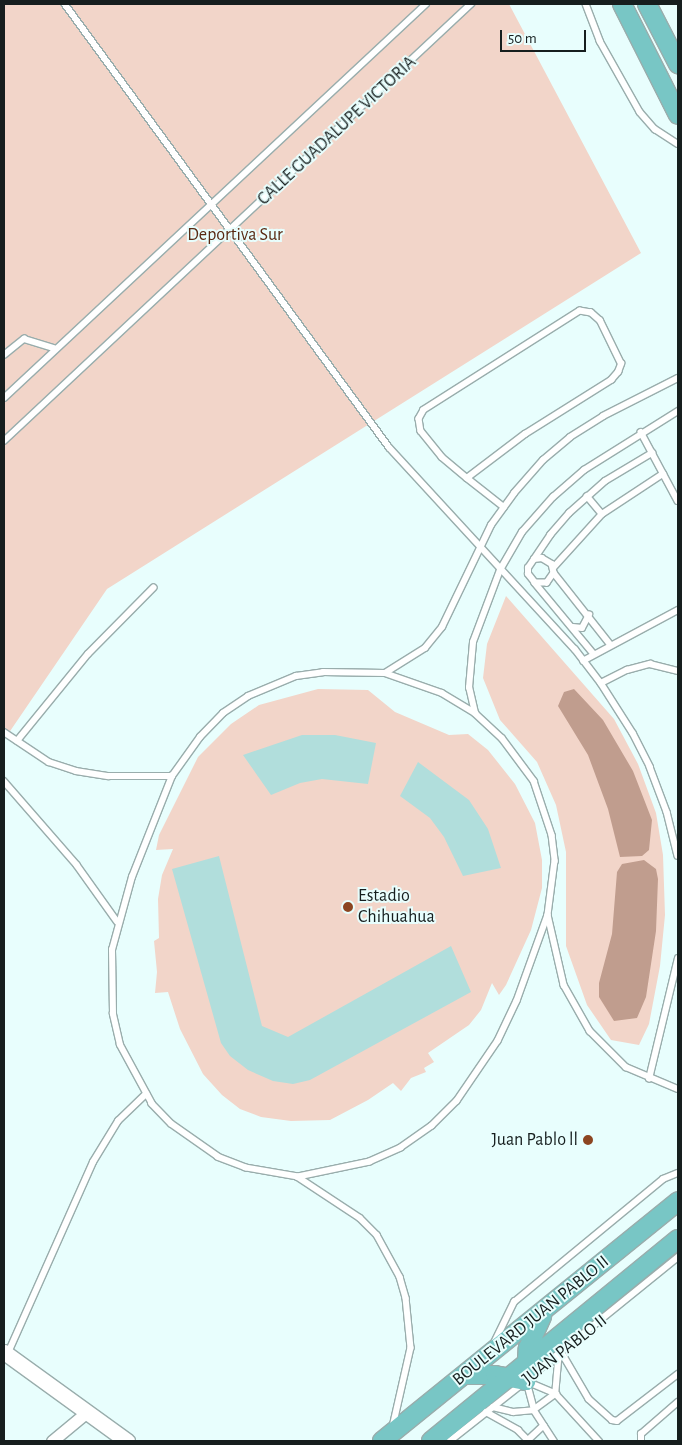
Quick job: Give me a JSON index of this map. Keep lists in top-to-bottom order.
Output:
{
  "streets": {
    "main road": ["BOULEVARD JUAN PABLO II"],
    "lane": ["CALLE GUADALUPE VICTORIA", "JUAN PABLO II"]
  },
  "crossings": [
    ["BOULEVARD JUAN PABLO II", "JUAN PABLO II"]
  ],
  "parks": ["Deportiva Sur"],
  "places": ["Estadio Chihuahua", "Juan Pablo ll"],
  "scale_bar": "50 m"
}
